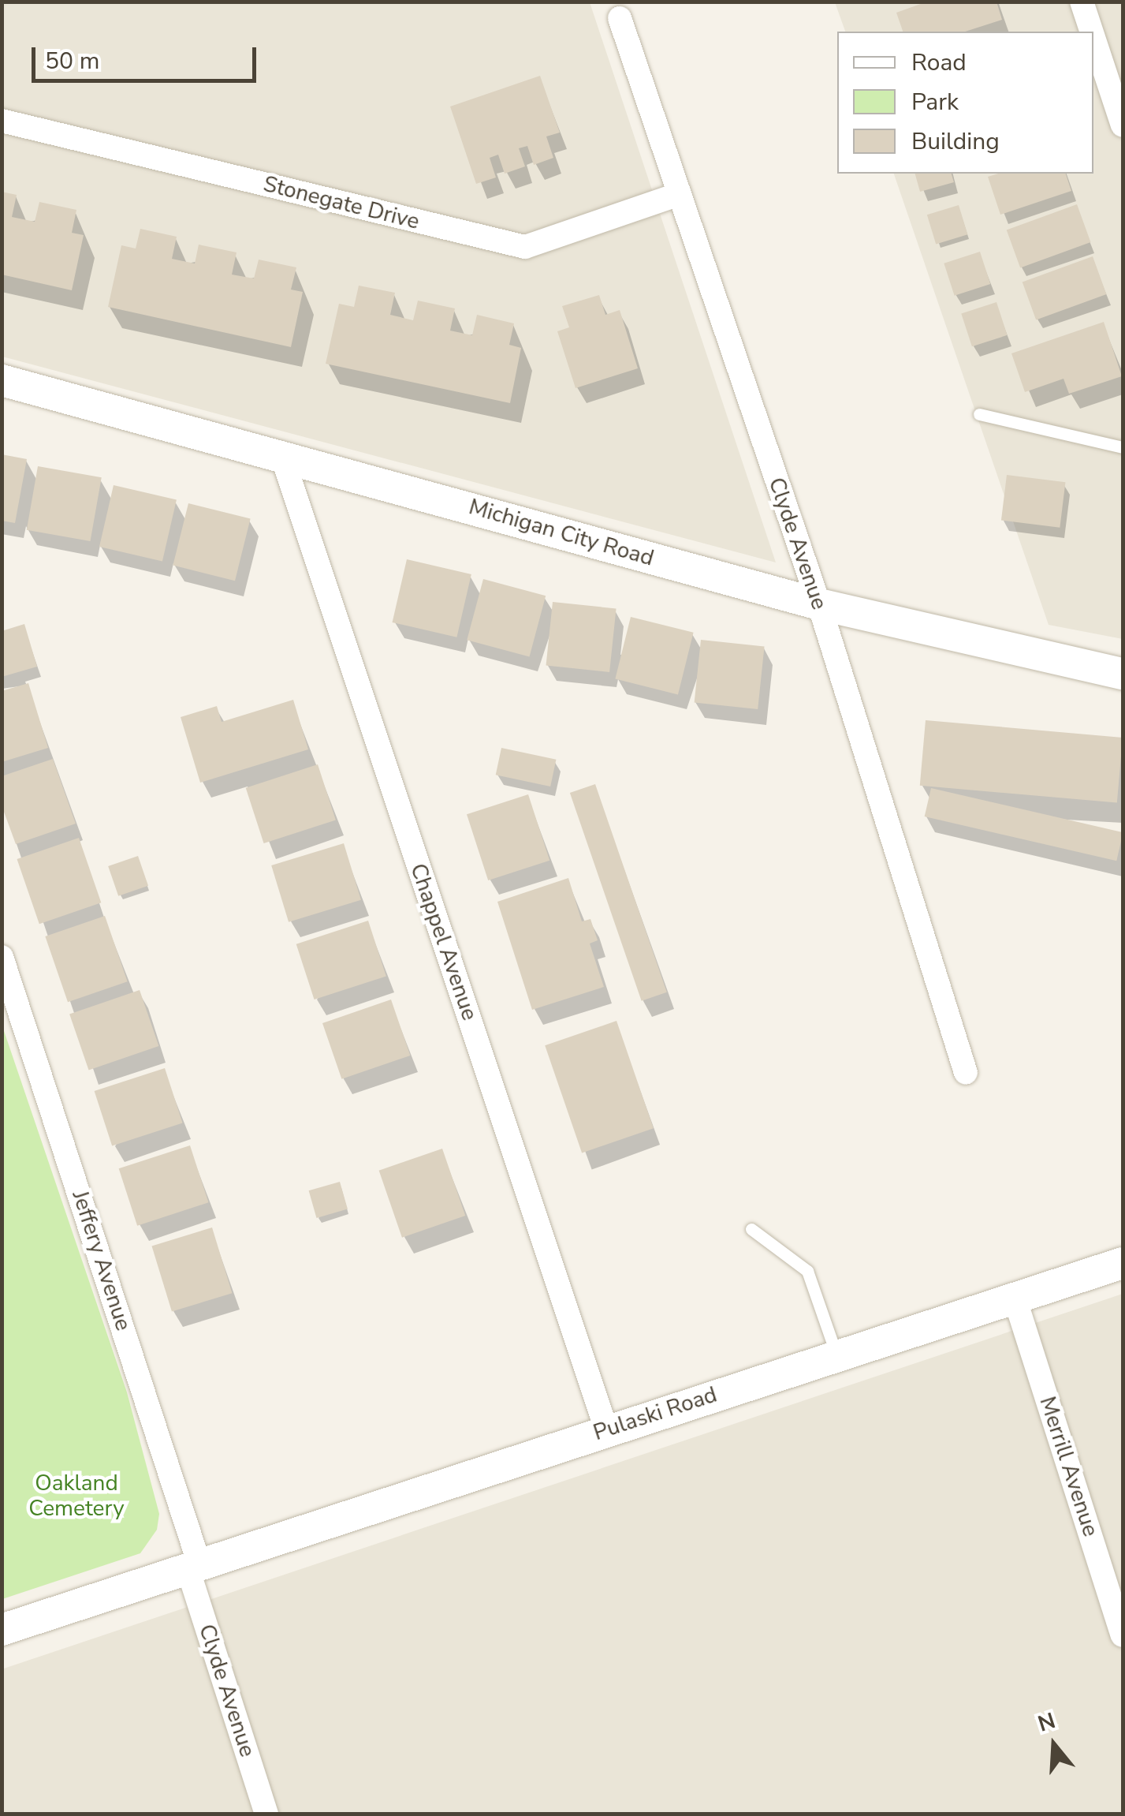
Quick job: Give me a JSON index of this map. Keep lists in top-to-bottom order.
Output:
{
  "streets": {
    "street": [
      "Stonegate Drive",
      "Michigan City Road",
      "Clyde Avenue",
      "Chappel Avenue",
      "Jeffery Avenue",
      "Pulaski Road",
      "Merrill Avenue"
    ]
  },
  "crossings": [
    ["Stonegate Drive", "Clyde Avenue"],
    ["Michigan City Road", "Clyde Avenue"],
    ["Michigan City Road", "Chappel Avenue"],
    ["Clyde Avenue", "Jeffery Avenue"],
    ["Clyde Avenue", "Pulaski Road"],
    ["Chappel Avenue", "Pulaski Road"],
    ["Jeffery Avenue", "Pulaski Road"],
    ["Pulaski Road", "Merrill Avenue"]
  ],
  "parks": ["Oakland Cemetery"],
  "legend": ["Road", "Park", "Building"],
  "scale_bar": "50 m",
  "north": "top"
}
